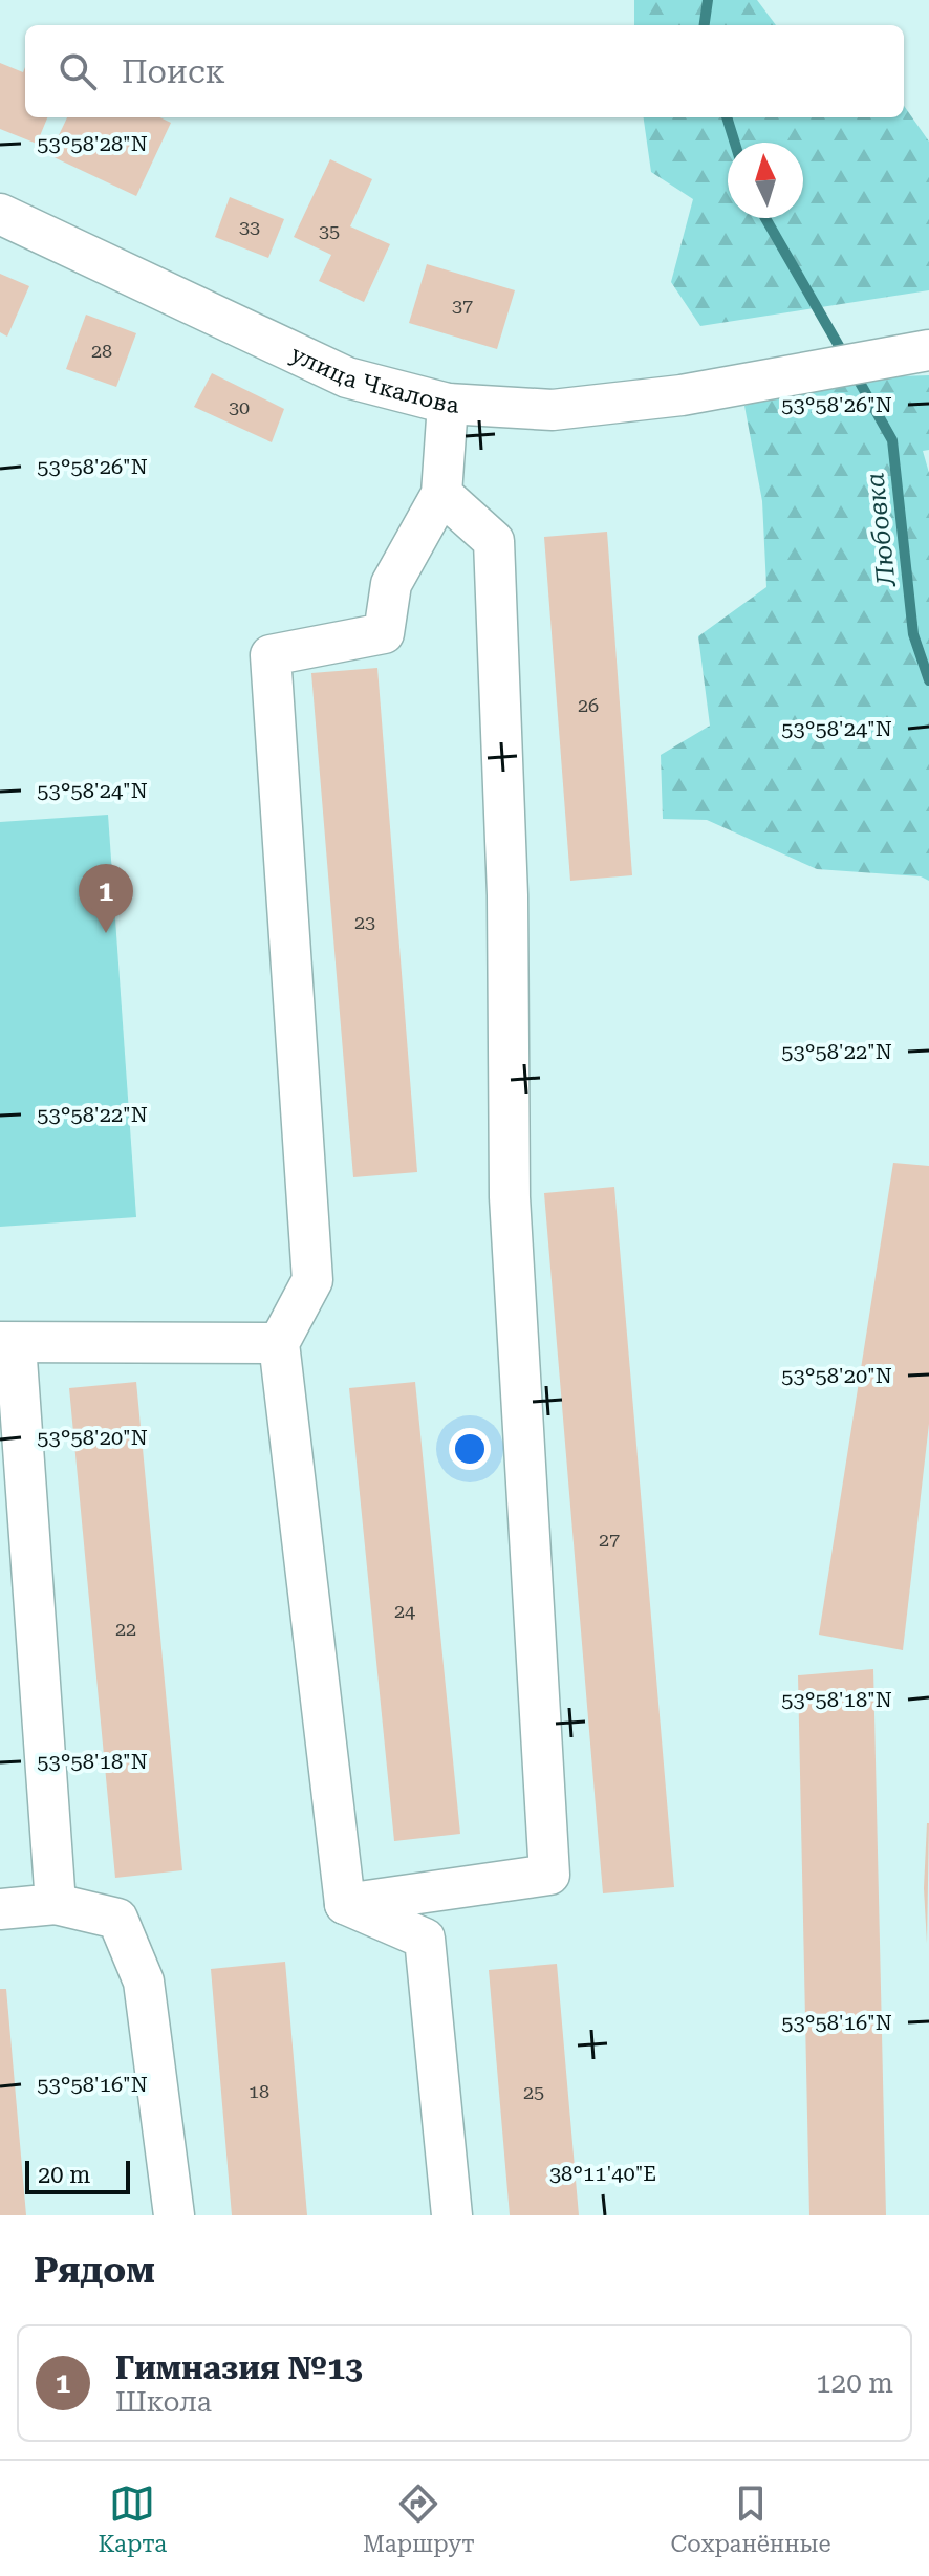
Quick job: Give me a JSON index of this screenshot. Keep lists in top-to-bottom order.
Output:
{
  "streets": {
    "street": ["улица Чкалова"]
  },
  "water": ["Любовка"],
  "house_numbers": [
    "33",
    "35",
    "37",
    "28",
    "30",
    "26",
    "23",
    "27",
    "24",
    "22",
    "18",
    "25"
  ],
  "scale_bar": "20 m",
  "north": "top",
  "page": {
    "search": "Поиск",
    "pins": "1",
    "scale": "20 m",
    "heading": "Рядом",
    "list": [
      {
        "mark": "1",
        "name": "Гимназия №13",
        "note": "Школа",
        "value": "120 m"
      }
    ],
    "nav": ["Карта", "Маршрут", "Сохранённые"]
  },
  "coordinates": [
    "53°58'28\"N",
    "53°58'26\"N",
    "53°58'24\"N",
    "53°58'22\"N",
    "53°58'20\"N",
    "53°58'18\"N",
    "53°58'16\"N",
    "38°11'40\"E"
  ]
}
